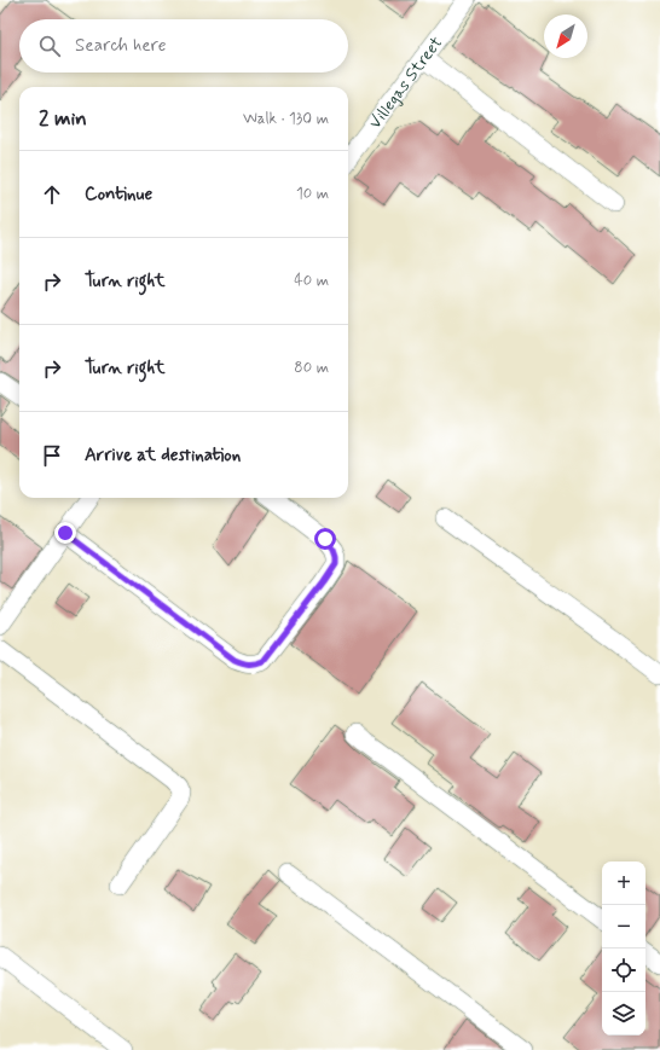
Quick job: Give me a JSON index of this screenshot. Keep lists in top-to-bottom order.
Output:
{
  "streets": {
    "street": ["Villegas Street"]
  },
  "north": "bottom left",
  "page": {
    "search": "Search here",
    "heading": ["2 min", "Walk · 130 m"],
    "list": [
      ["Continue", "10 m"],
      ["Turn right", "40 m"],
      ["Turn right", "80 m"],
      "Arrive at destination"
    ],
    "map_buttons": ["+", "−"]
  }
}
